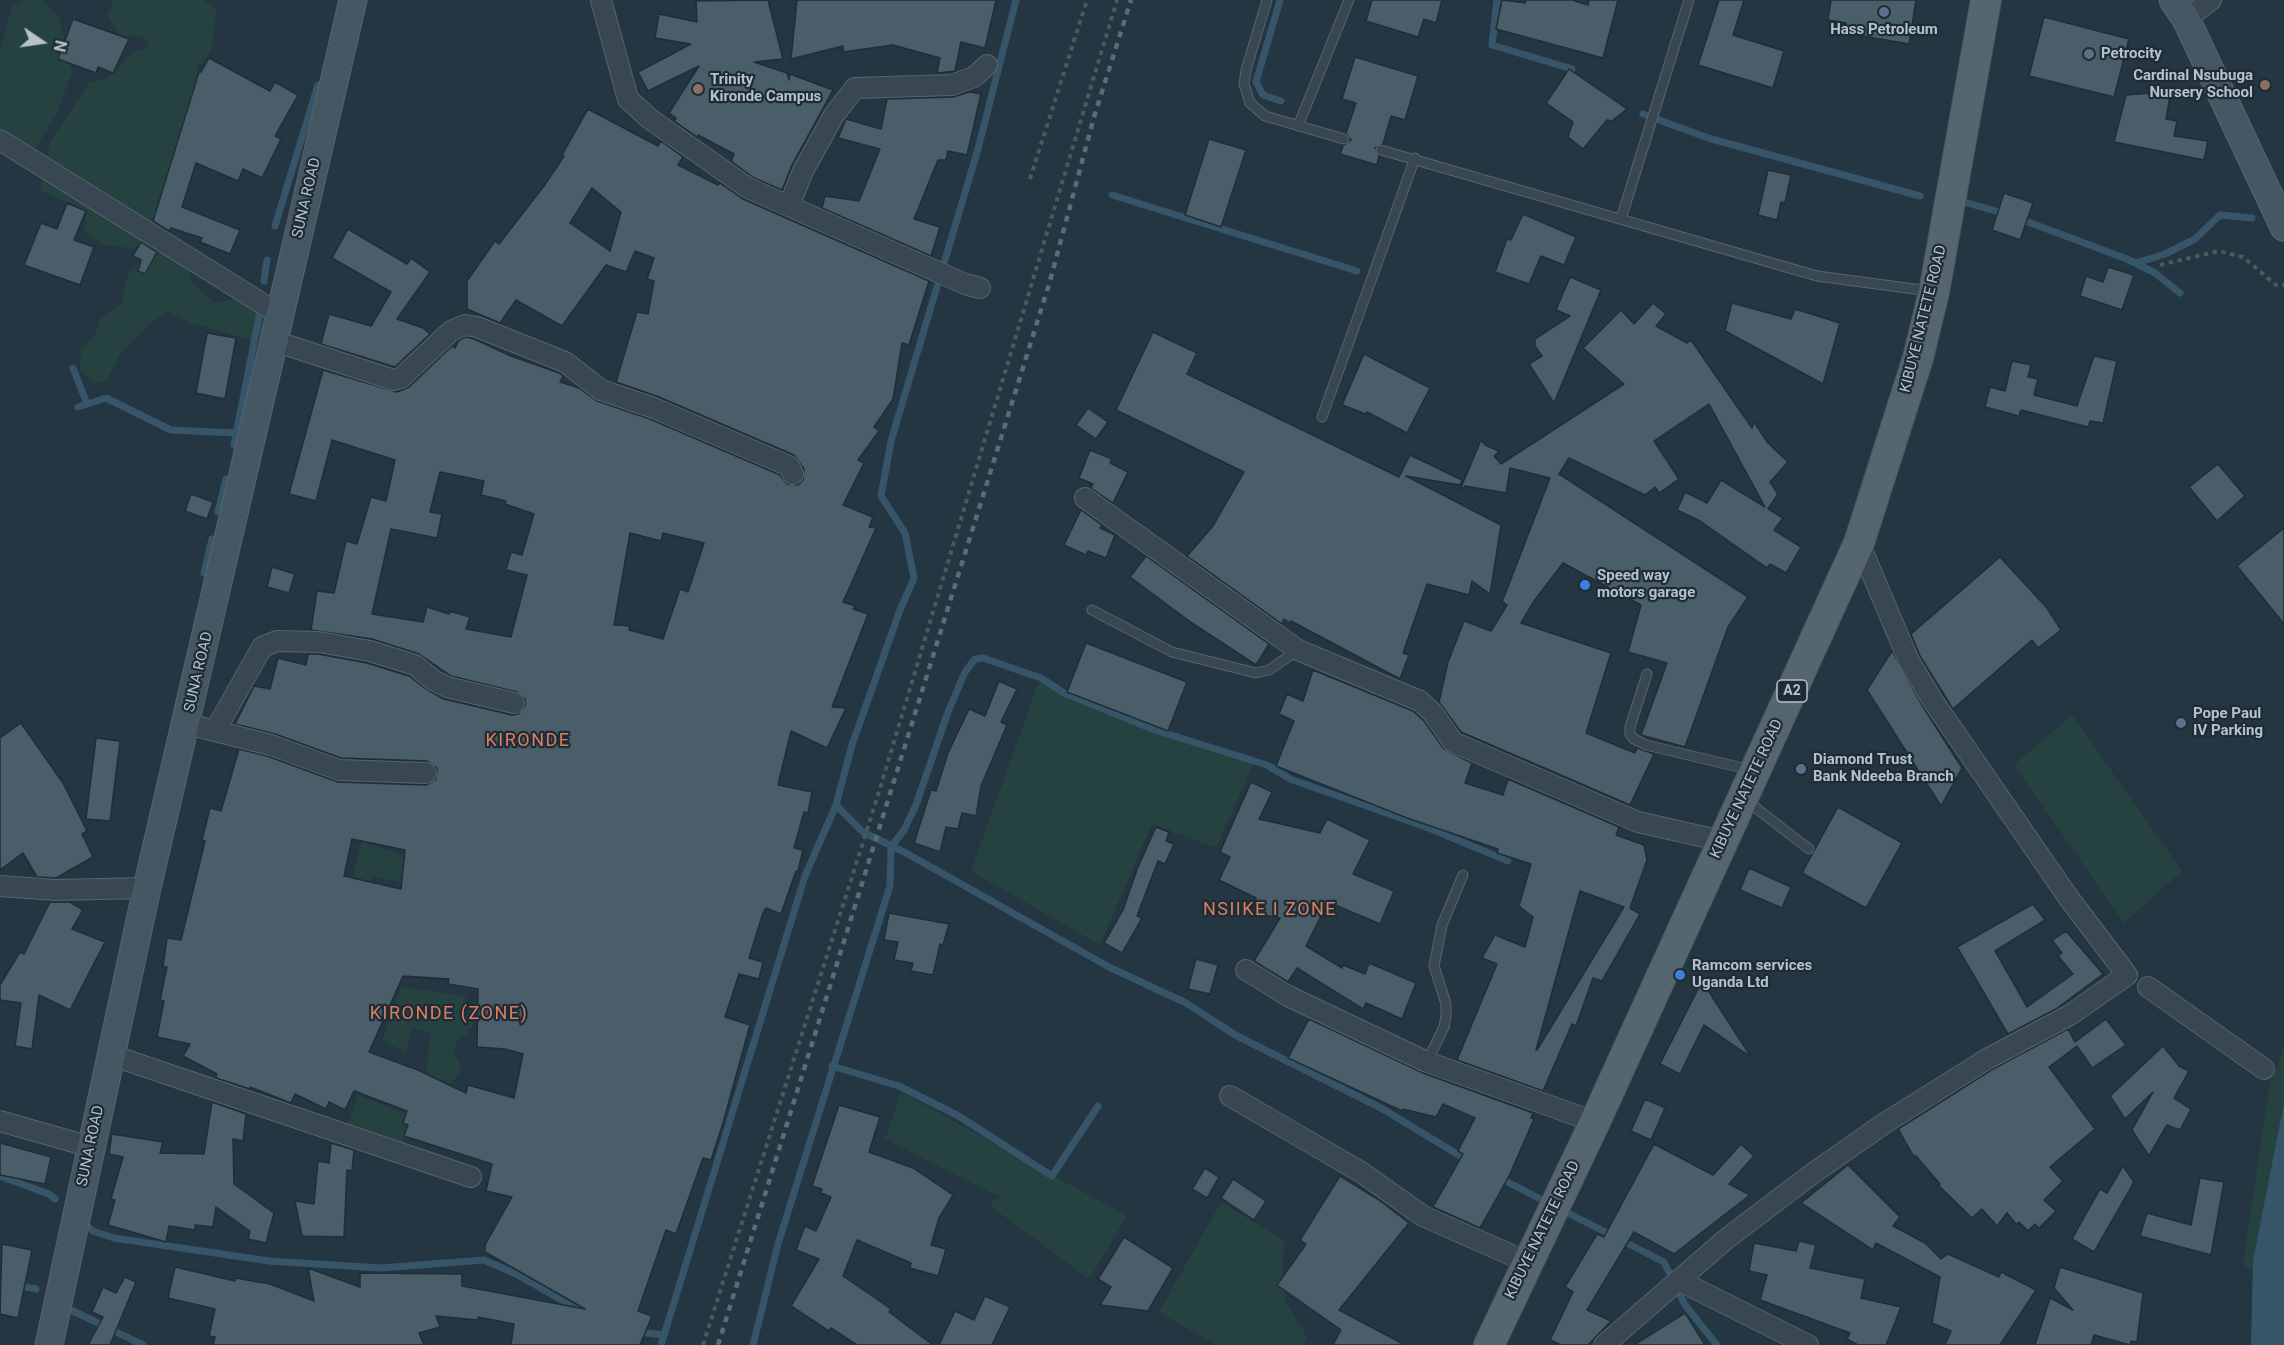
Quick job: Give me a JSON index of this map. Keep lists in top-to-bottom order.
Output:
{
  "streets": {
    "main road": ["KIBUYE NATETE ROAD", "A2"],
    "street": ["SUNA ROAD"]
  },
  "districts": ["KIRONDE", "NSIIKE I ZONE", "KIRONDE (ZONE)"],
  "places": [
    "Hass Petroleum",
    "Petrocity",
    "Cardinal Nsubuga Nursery School",
    "Trinity Kironde Campus",
    "Speed way motors garage",
    "Pope Paul IV Parking",
    "Diamond Trust Bank Ndeeba Branch",
    "Ramcom services Uganda Ltd"
  ],
  "north": "right"
}
